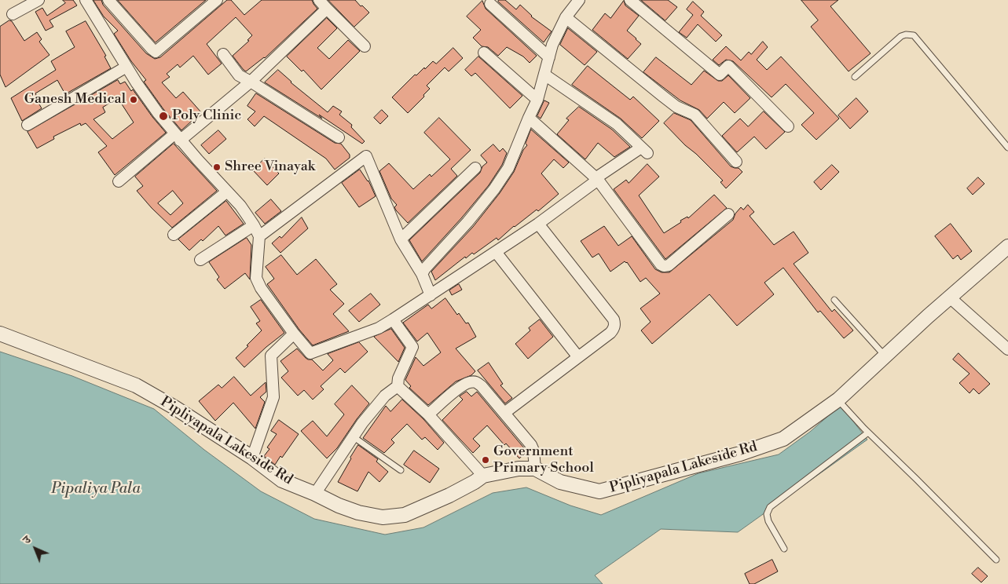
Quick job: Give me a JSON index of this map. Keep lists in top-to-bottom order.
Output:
{
  "streets": {
    "street": ["Pipliyapala Lakeside Rd"]
  },
  "water": ["Pipaliya Pala"],
  "places": [
    "Ganesh Medical",
    "Poly Clinic",
    "Shree Vinayak",
    "Government Primary School"
  ],
  "north": "top left"
}
